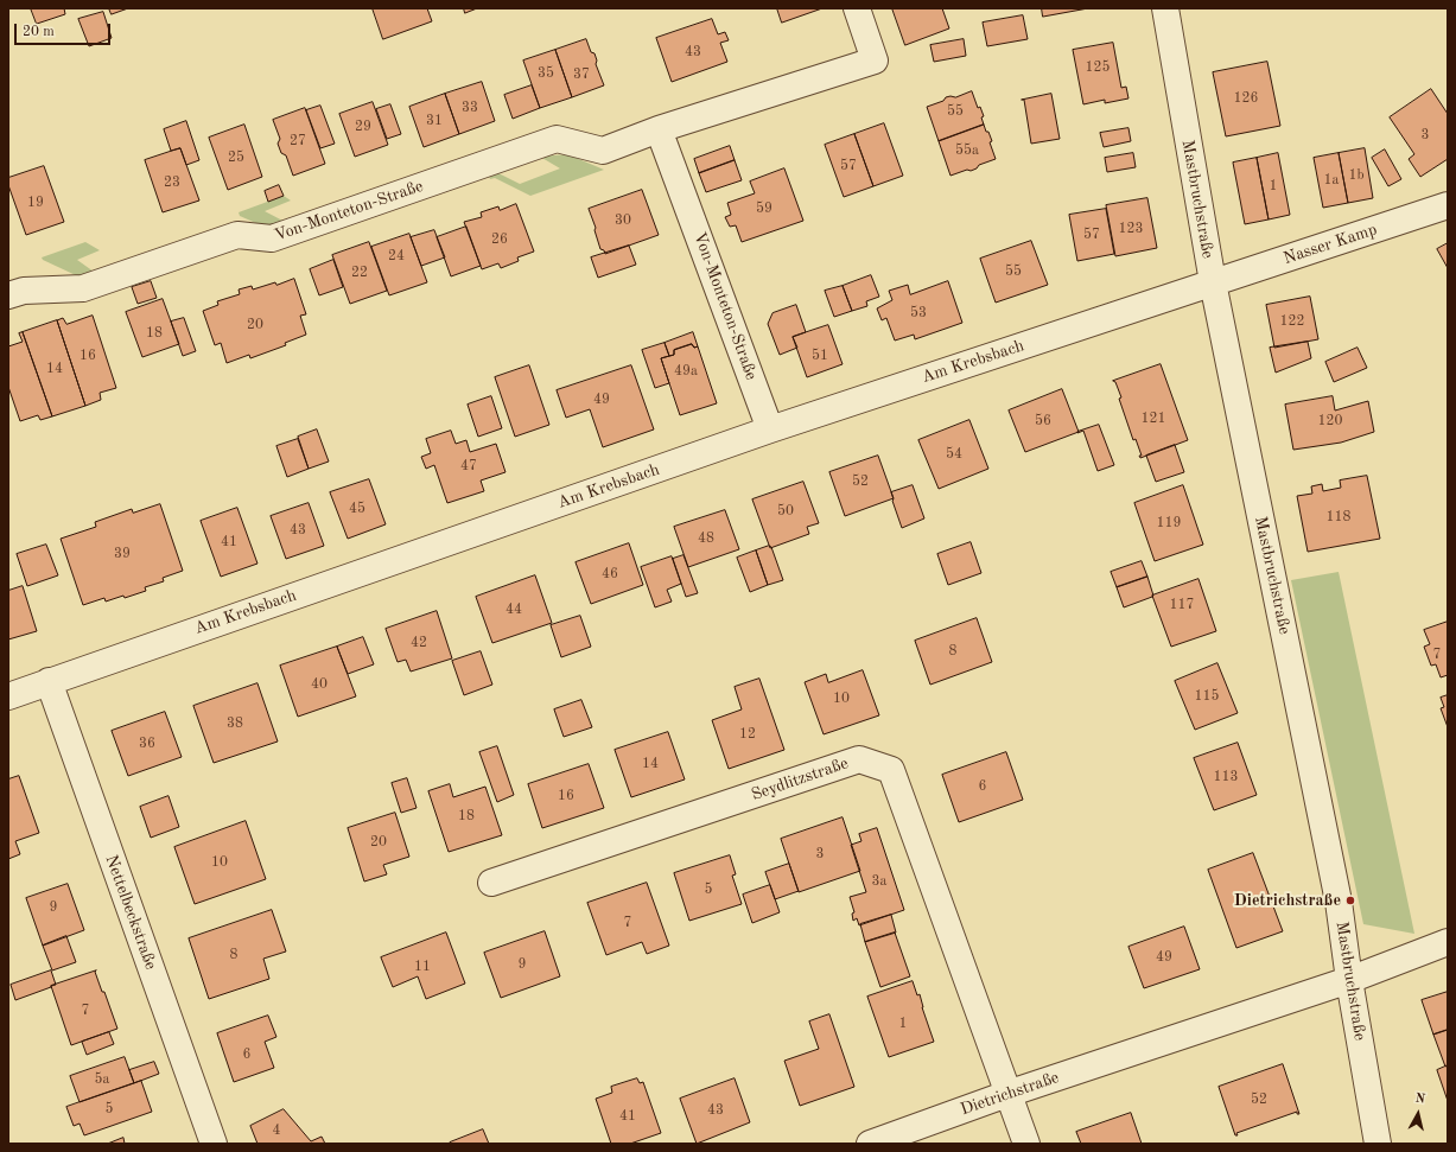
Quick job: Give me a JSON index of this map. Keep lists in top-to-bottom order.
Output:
{
  "streets": {
    "street": [
      "Mastbruchstraße",
      "Von-Monteton-Straße",
      "Nasser Kamp",
      "Am Krebsbach",
      "Seydlitzstraße",
      "Nettelbeckstraße",
      "Dietrichstraße"
    ]
  },
  "crossings": [
    ["Mastbruchstraße", "Nasser Kamp"],
    ["Mastbruchstraße", "Am Krebsbach"],
    ["Mastbruchstraße", "Dietrichstraße"],
    ["Von-Monteton-Straße", "Am Krebsbach"],
    ["Nasser Kamp", "Am Krebsbach"],
    ["Am Krebsbach", "Nettelbeckstraße"],
    ["Seydlitzstraße", "Dietrichstraße"]
  ],
  "places": ["Dietrichstraße"],
  "house_numbers": [
    "43",
    "125",
    "35",
    "37",
    "126",
    "33",
    "55",
    "31",
    "29",
    "3",
    "27",
    "55a",
    "25",
    "57",
    "1b",
    "1a",
    "23",
    "1",
    "19",
    "59",
    "30",
    "123",
    "57",
    "26",
    "24",
    "55",
    "22",
    "53",
    "122",
    "20",
    "18",
    "16",
    "51",
    "14",
    "49a",
    "49",
    "121",
    "56",
    "120",
    "54",
    "47",
    "52",
    "45",
    "50",
    "118",
    "119",
    "43",
    "48",
    "41",
    "39",
    "46",
    "117",
    "44",
    "42",
    "8",
    "7",
    "40",
    "115",
    "10",
    "38",
    "12",
    "36",
    "14",
    "113",
    "6",
    "16",
    "18",
    "20",
    "3",
    "10",
    "3a",
    "5",
    "9",
    "7",
    "8",
    "49",
    "9",
    "11",
    "7",
    "1",
    "6",
    "5a",
    "52",
    "5",
    "43",
    "41",
    "4"
  ],
  "scale_bar": "20 m",
  "north": "top"
}
